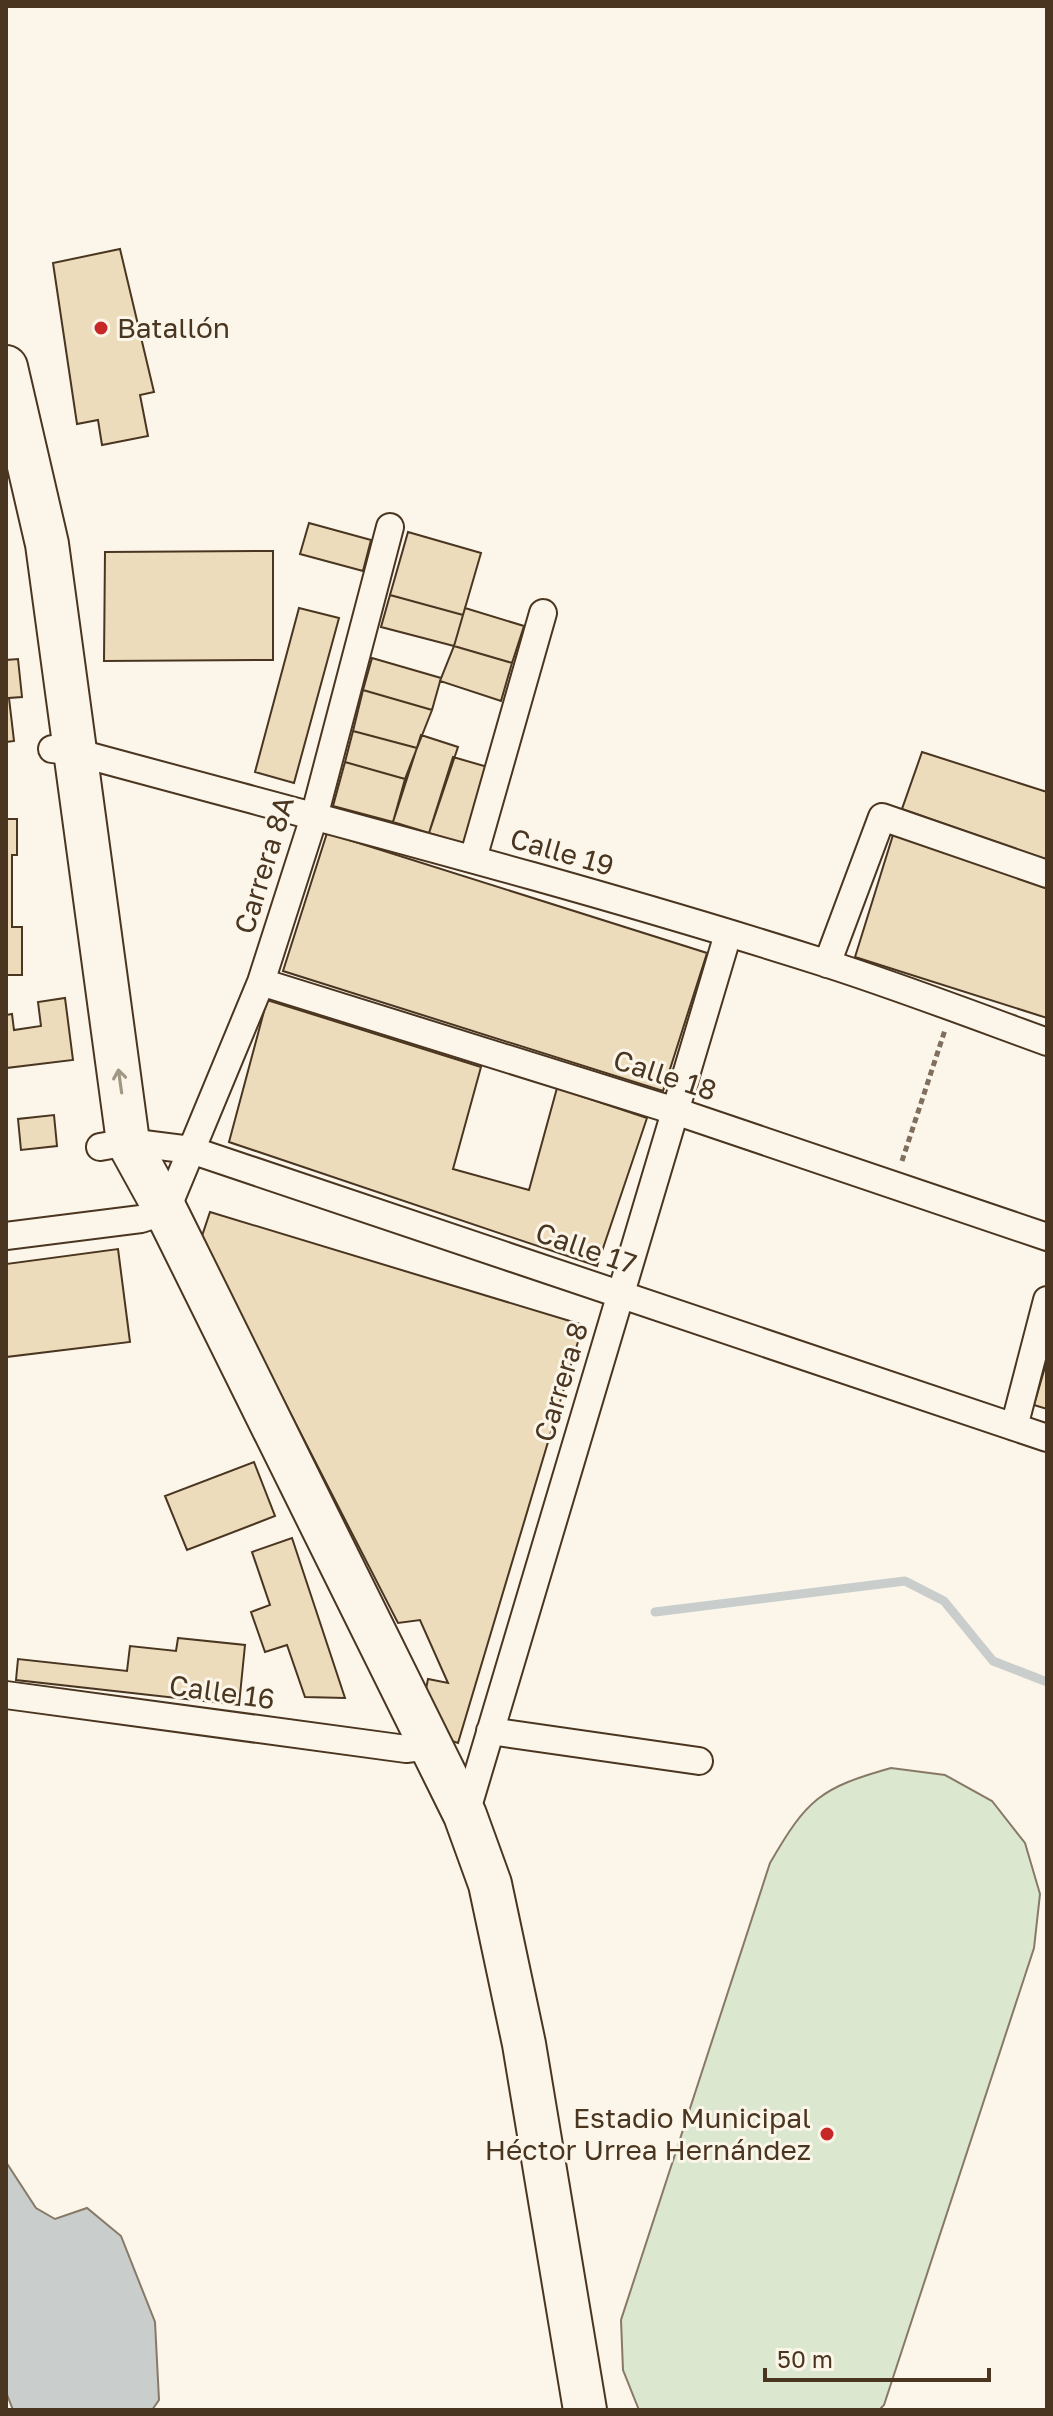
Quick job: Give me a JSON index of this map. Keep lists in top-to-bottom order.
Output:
{
  "streets": {
    "street": [
      "Calle 19",
      "Carrera 8A",
      "Calle 18",
      "Calle 17",
      "Carrera 8",
      "Calle 16"
    ]
  },
  "crossings": [
    ["Calle 19", "Carrera 8A"],
    ["Calle 19", "Carrera 8"],
    ["Carrera 8A", "Calle 18"],
    ["Carrera 8A", "Calle 17"],
    ["Calle 18", "Carrera 8"],
    ["Calle 17", "Carrera 8"]
  ],
  "places": ["Batallón", "Estadio Municipal Héctor Urrea Hernández"],
  "scale_bar": "50 m"
}
